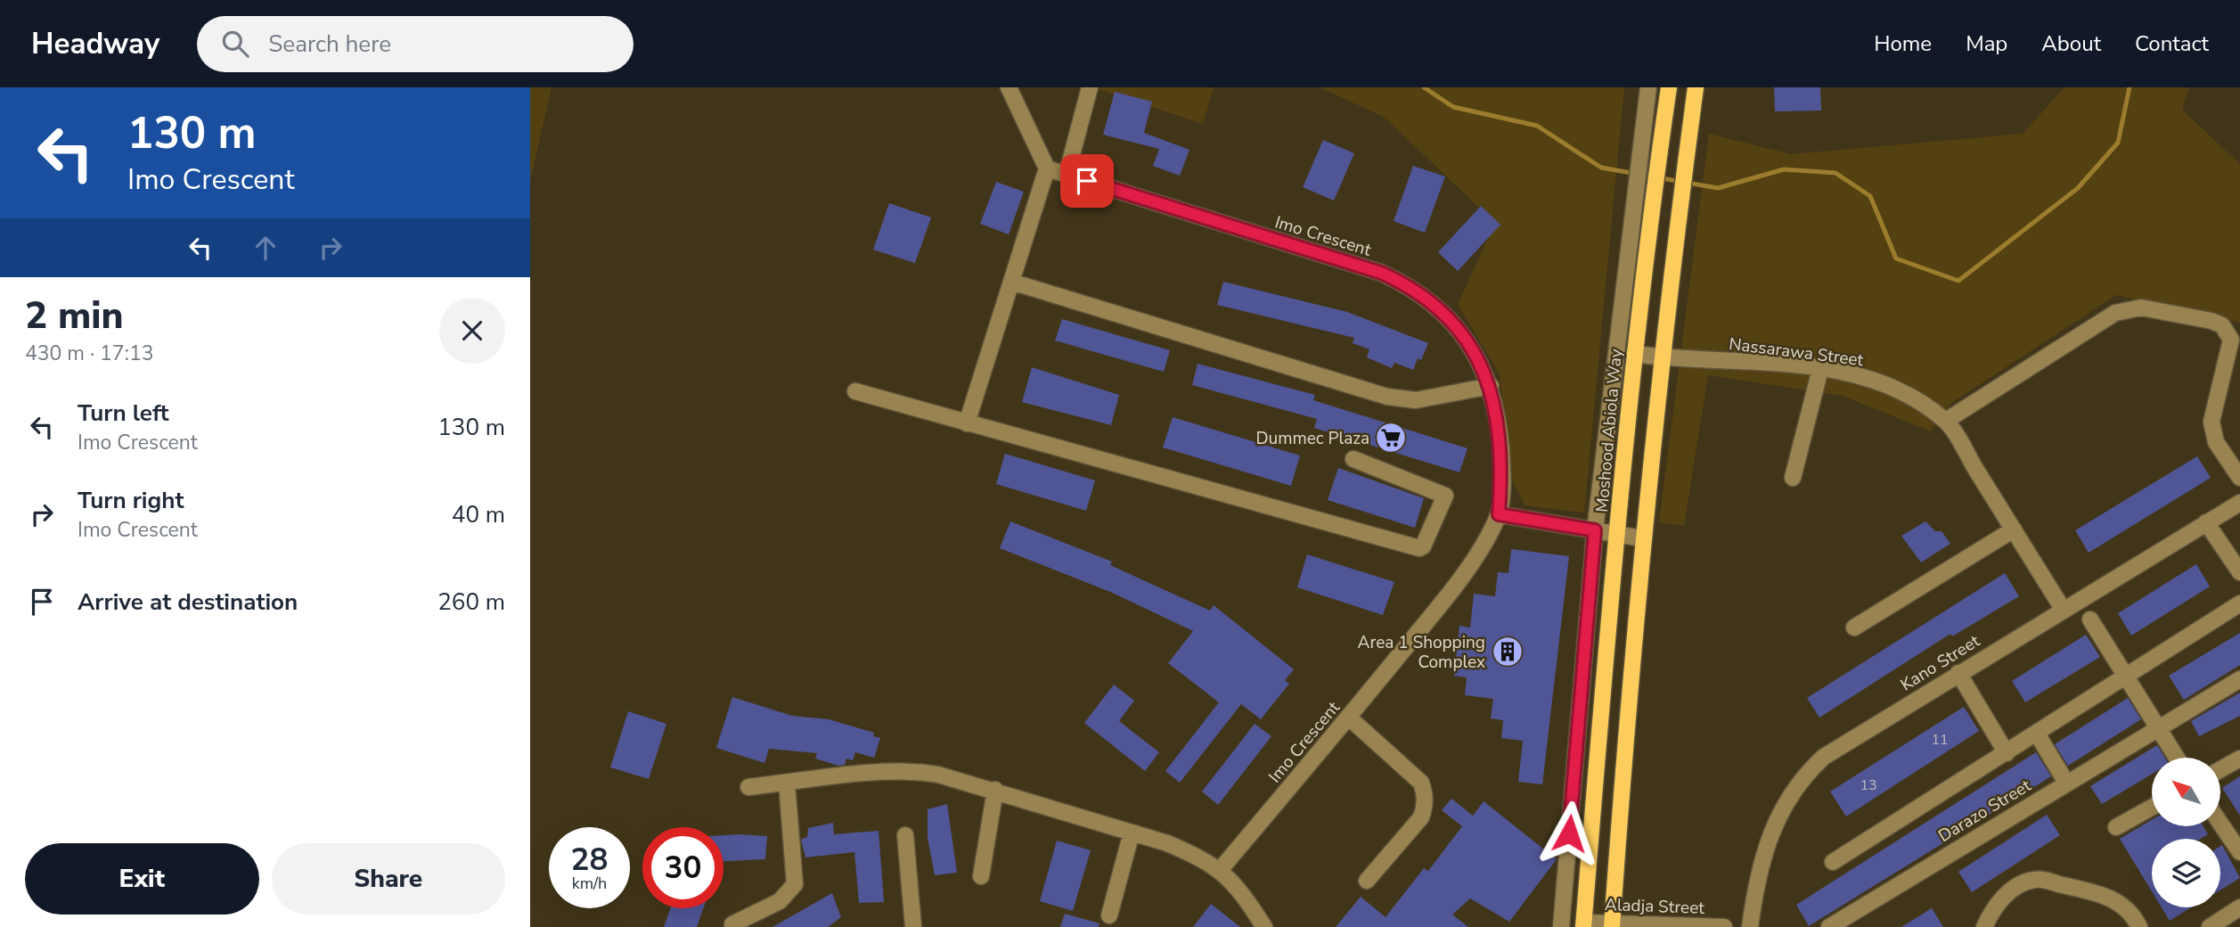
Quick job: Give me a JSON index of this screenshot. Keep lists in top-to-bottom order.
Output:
{
  "streets": {
    "main road": ["Moshood Abiola Way"],
    "street": [
      "Imo Crescent",
      "Nassarawa Street",
      "Kano Street",
      "Darazo Street",
      "Aladja Street"
    ]
  },
  "crossings": [
    ["Nassarawa Street", "Moshood Abiola Way"],
    ["Nassarawa Street", "Kano Street"],
    ["Moshood Abiola Way", "Aladja Street"]
  ],
  "places": {
    "supermarket": ["Dummec Plaza"],
    "building": ["Area 1 Shopping Complex"]
  },
  "house_numbers": ["11", "13"],
  "north": "top left",
  "page": {
    "header": "Headway",
    "search": "Search here",
    "nav": [
      "Home",
      "Map",
      "About",
      "Contact"
    ],
    "turn": ["130 m", "Imo Crescent"],
    "heading": ["2 min", "430 m · 17:13"],
    "list": [
      {
        "name": "Turn left",
        "note": "Imo Crescent",
        "value": "130 m"
      },
      {
        "name": "Turn right",
        "note": "Imo Crescent",
        "value": "40 m"
      },
      {
        "name": "Arrive at destination",
        "value": "260 m"
      }
    ],
    "speed": "28 km/h",
    "limit": "30",
    "buttons": ["Exit", "Share"]
  }
}
